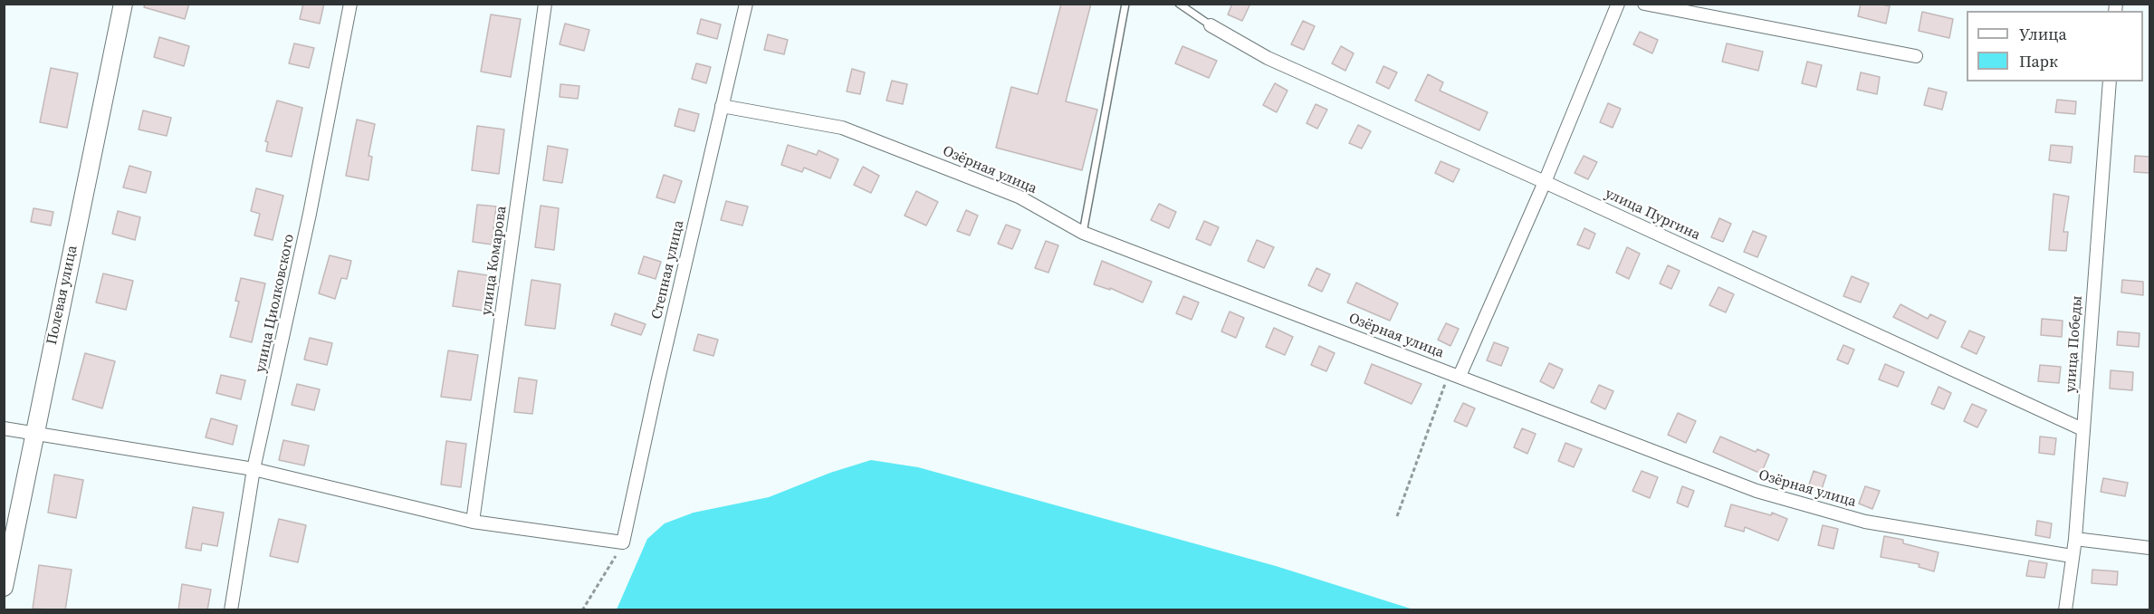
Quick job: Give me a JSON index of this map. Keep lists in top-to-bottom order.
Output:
{
  "streets": {
    "street": [
      "Озёрная улица",
      "улица Пургина",
      "улица Комарова",
      "Степная улица",
      "Полевая улица",
      "улица Циолковского",
      "улица Победы"
    ]
  },
  "crossings": [
    ["Озёрная улица", "Степная улица"],
    ["Озёрная улица", "улица Победы"],
    ["улица Пургина", "улица Победы"]
  ],
  "legend": ["Улица", "Парк"]
}
